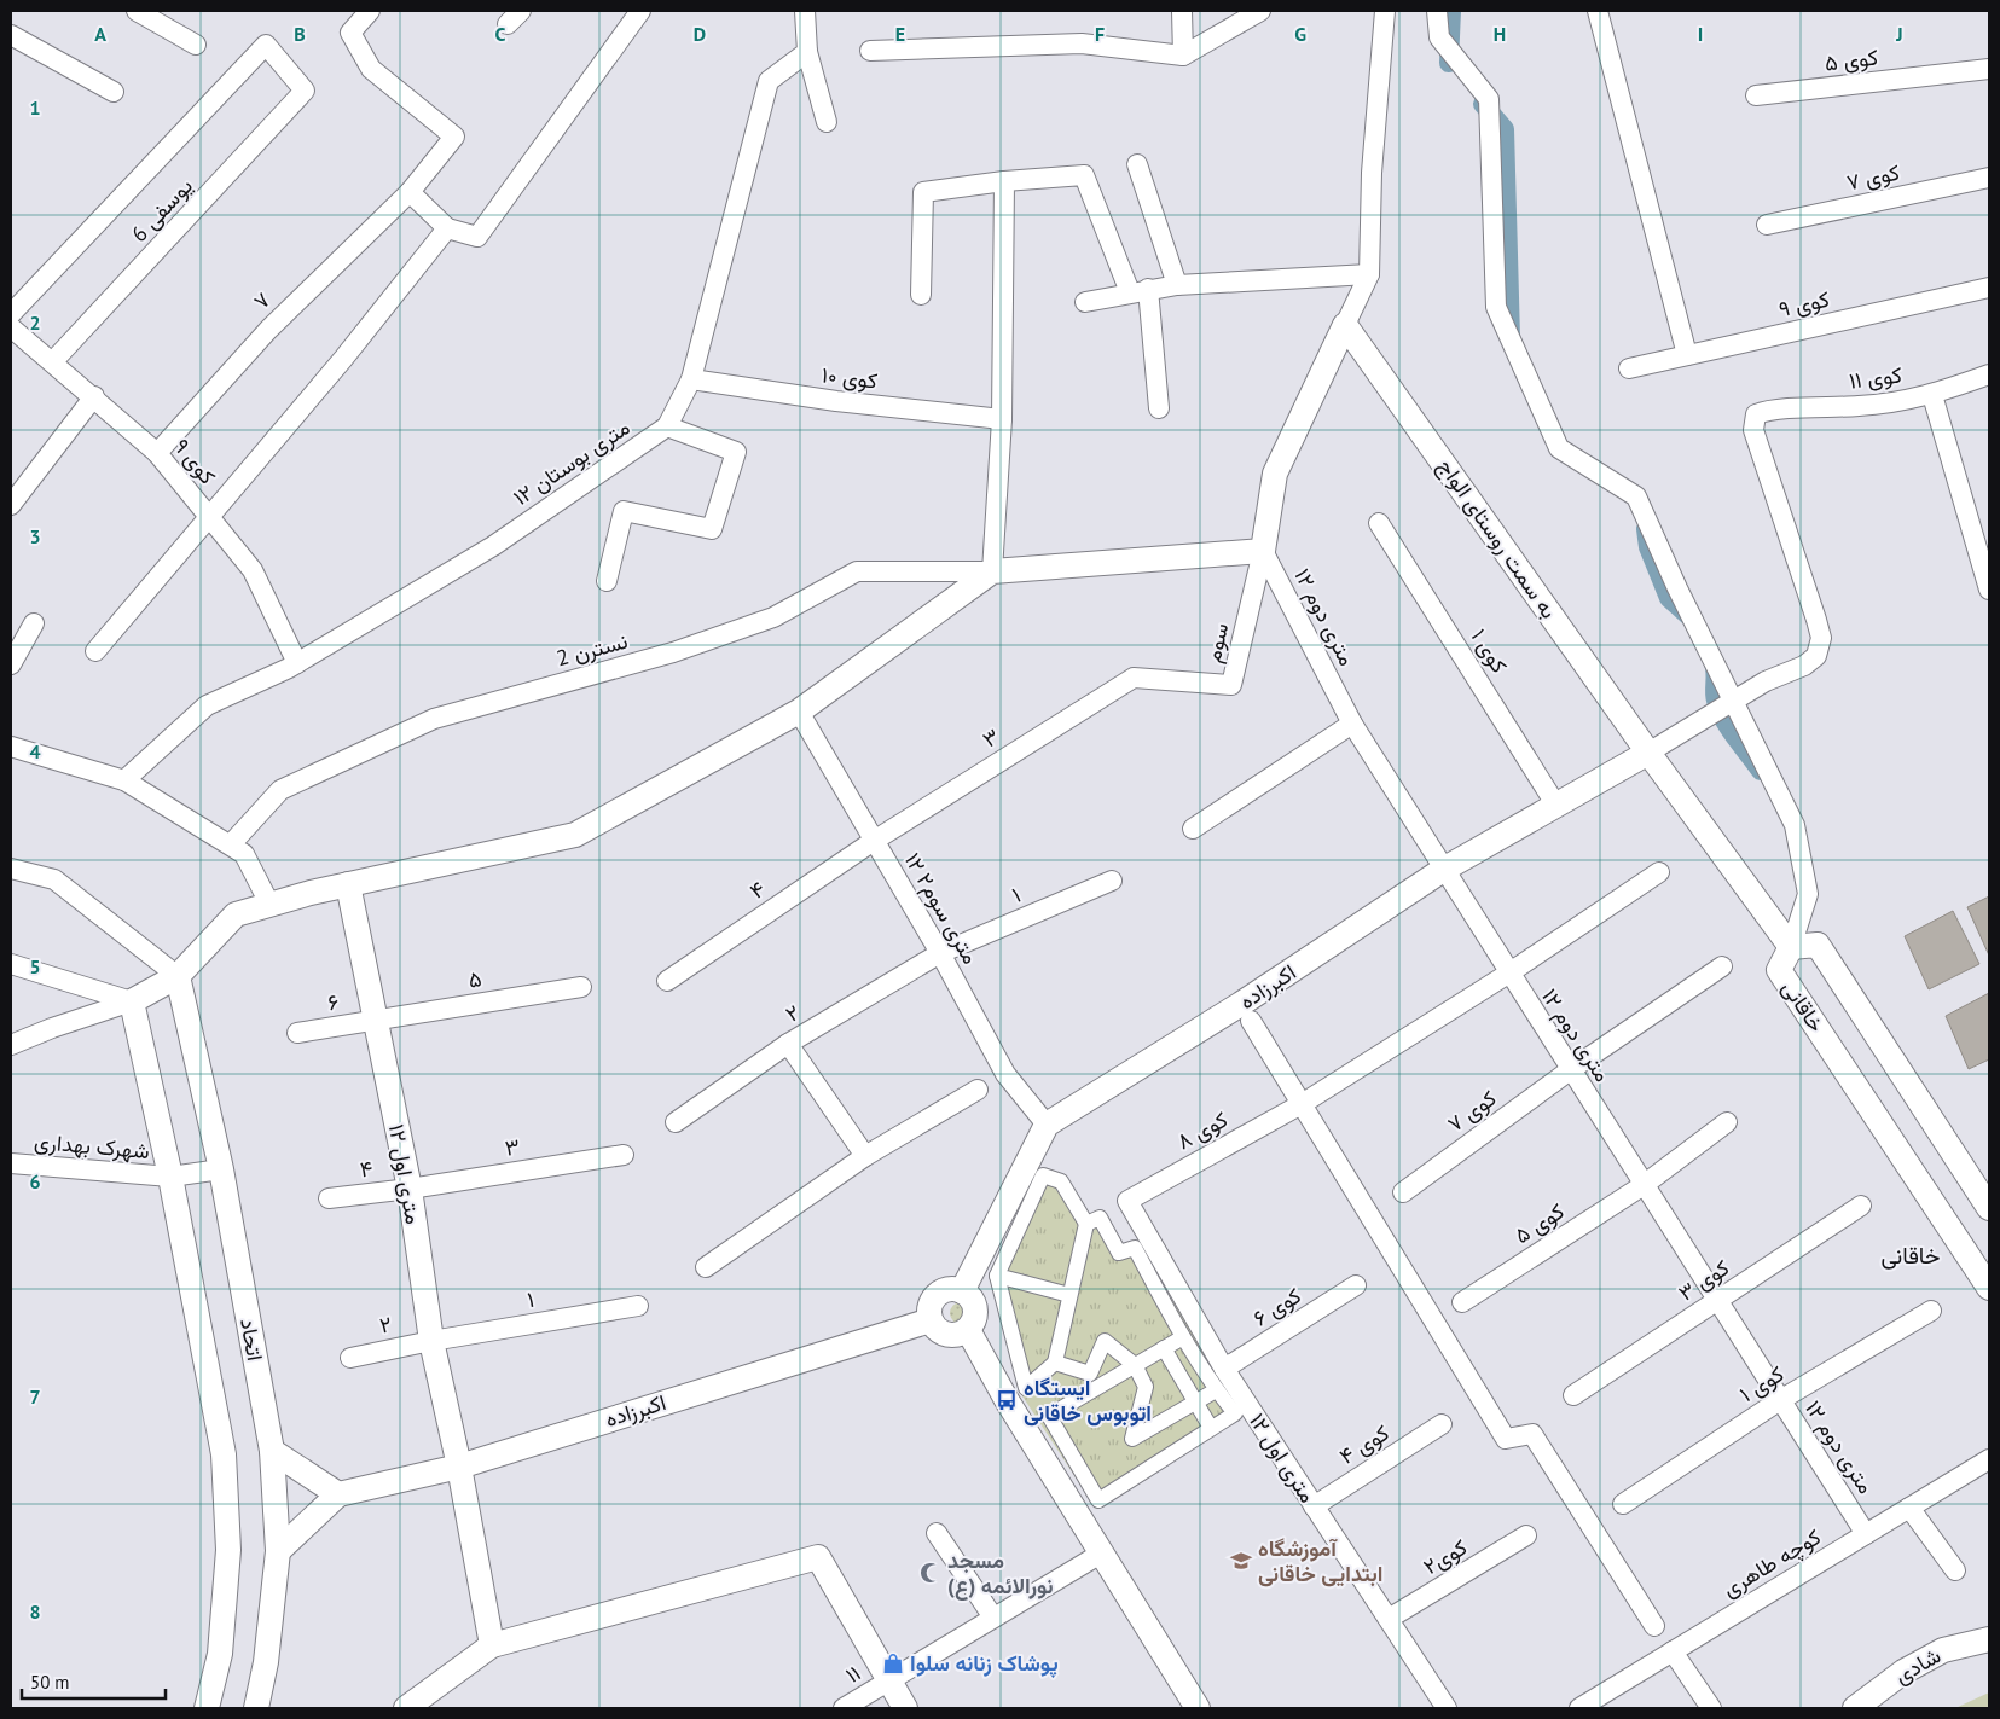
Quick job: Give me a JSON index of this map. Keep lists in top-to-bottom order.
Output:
{
  "streets": {
    "street": [
      "کوی ۵",
      "کوی ۷",
      "یوسفی 6",
      "۷",
      "کوی ۹",
      "کوی ۱۰",
      "کوی ۱۱",
      "۱۲ متری بوستان",
      "به سمت روستای الواج",
      "۱۲ متری دوم",
      "سوم",
      "نسترن 2",
      "کوی ۱",
      "۳",
      "۴",
      "۱",
      "۱۲ متری سوم۲",
      "۵",
      "اکبرزاده",
      "۶",
      "خاقانی",
      "۲",
      "کوی ۸",
      "شهرک بهداری",
      "۱۲ متری اول",
      "کوی ۳",
      "کوی ۶",
      "اتحاد",
      "کوی ۴",
      "کوی۲",
      "کوچه طاهری",
      "شادی",
      "۱۱"
    ]
  },
  "crossings": [
    ["کوی ۵", "۱۲ متری دوم"],
    ["کوی ۷", "۱۲ متری دوم"],
    ["یوسفی 6", "کوی ۹"],
    ["۷", "کوی ۹"],
    ["کوی ۹", "۱۲ متری بوستان"],
    ["کوی ۱۰", "۱۲ متری بوستان"],
    ["به سمت روستای الواج", "اکبرزاده"],
    ["به سمت روستای الواج", "خاقانی"],
    ["۱۲ متری دوم", "سوم"],
    ["۱۲ متری دوم", "کوی ۱"],
    ["۱۲ متری دوم", "اکبرزاده"],
    ["۱۲ متری دوم", "کوی ۸"],
    ["۱۲ متری دوم", "کوی ۳"],
    ["۱۲ متری دوم", "کوچه طاهری"],
    ["سوم", "۳"],
    ["کوی ۱", "اکبرزاده"],
    ["۳", "۴"],
    ["۳", "۱۲ متری سوم۲"],
    ["۳", "۱۲ متری اول"],
    ["۴", "۱۲ متری سوم۲"],
    ["۴", "۱۲ متری اول"],
    ["۱", "۱۲ متری سوم۲"],
    ["۱", "۲"],
    ["۱", "۱۲ متری اول"],
    ["۱۲ متری سوم۲", "اکبرزاده"],
    ["۱۲ متری سوم۲", "۲"],
    ["۵", "۶"],
    ["۵", "۱۲ متری اول"],
    ["اکبرزاده", "۱۲ متری اول"],
    ["۶", "۱۲ متری اول"],
    ["۲", "۱۲ متری اول"],
    ["کوی ۸", "۱۲ متری اول"],
    ["شهرک بهداری", "اتحاد"],
    ["۱۲ متری اول", "کوی ۶"],
    ["۱۲ متری اول", "کوی ۴"],
    ["۱۲ متری اول", "کوی۲"]
  ],
  "districts": ["خاقانی"],
  "places": {
    "bus stop": ["ایستگاه اتوبوس خاقانی"],
    "school or university": ["آموزشگاه ابتدایی خاقانی"],
    "mosque": ["مسجد نورالائمه (ع)"],
    "shop": ["پوشاک زنانه سلوا"]
  },
  "scale_bar": "50 m",
  "grid": {
    "columns": [
      "A",
      "B",
      "C",
      "D",
      "E",
      "F",
      "G",
      "H",
      "I",
      "J"
    ],
    "rows": [
      "1",
      "2",
      "3",
      "4",
      "5",
      "6",
      "7",
      "8"
    ]
  }
}
